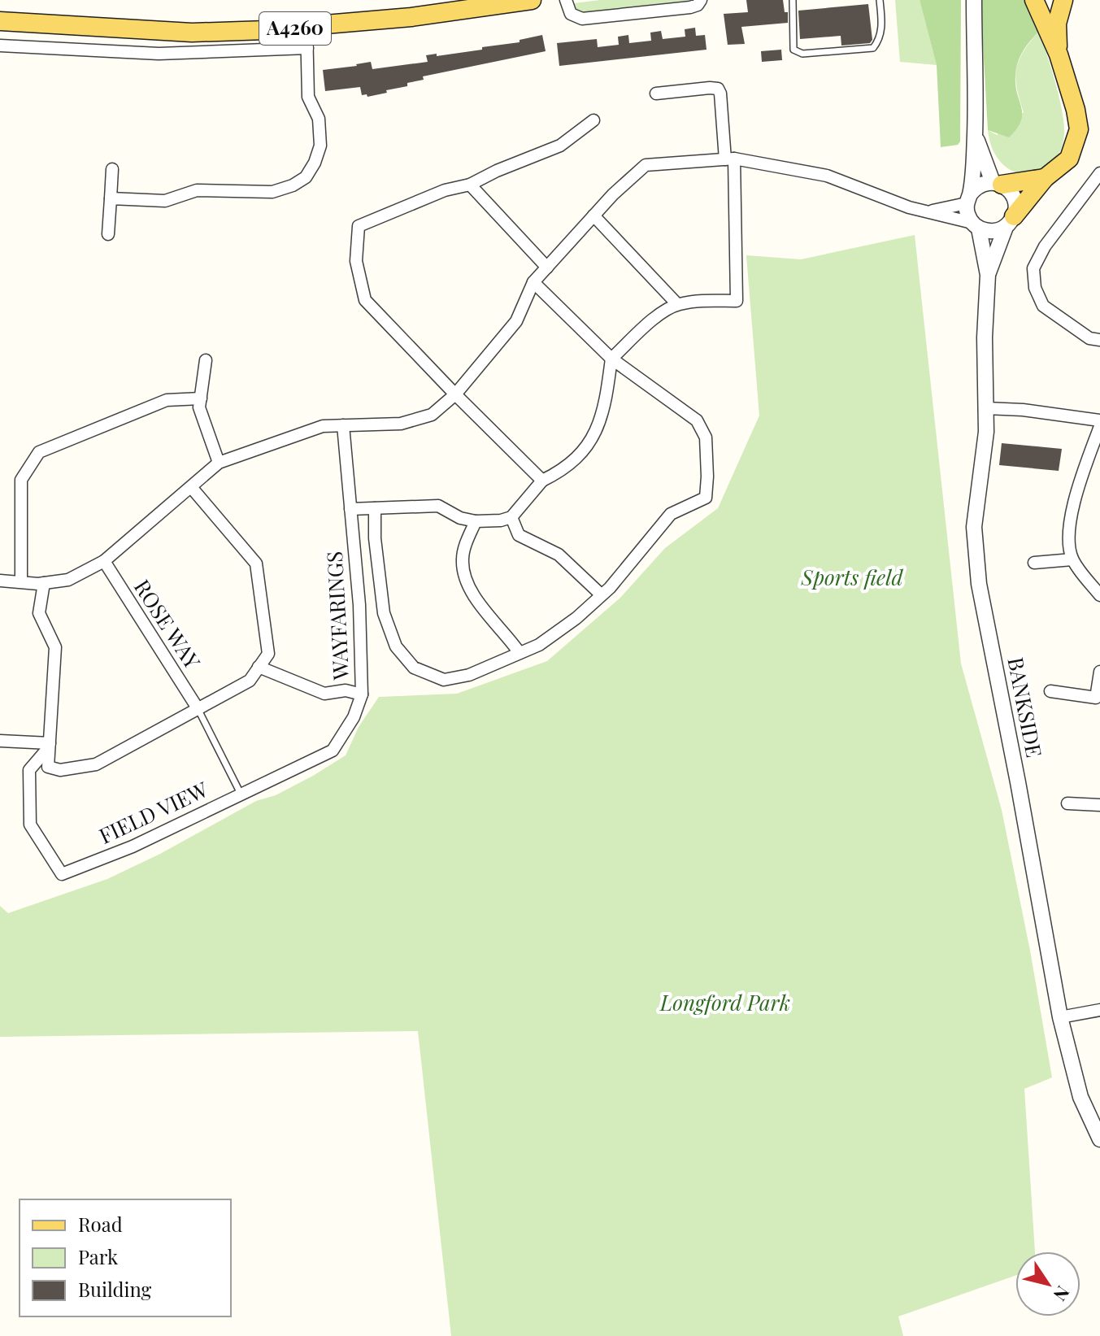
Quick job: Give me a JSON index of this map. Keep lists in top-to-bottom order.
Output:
{
  "streets": {
    "main road": ["A4260"],
    "street": [
      "WAYFARINGS",
      "ROSE WAY",
      "BANKSIDE",
      "FIELD VIEW"
    ]
  },
  "crossings": [
    ["WAYFARINGS", "FIELD VIEW"]
  ],
  "parks": ["Sports field", "Longford Park"],
  "legend": ["Road", "Park", "Building"],
  "north": "bottom right"
}
